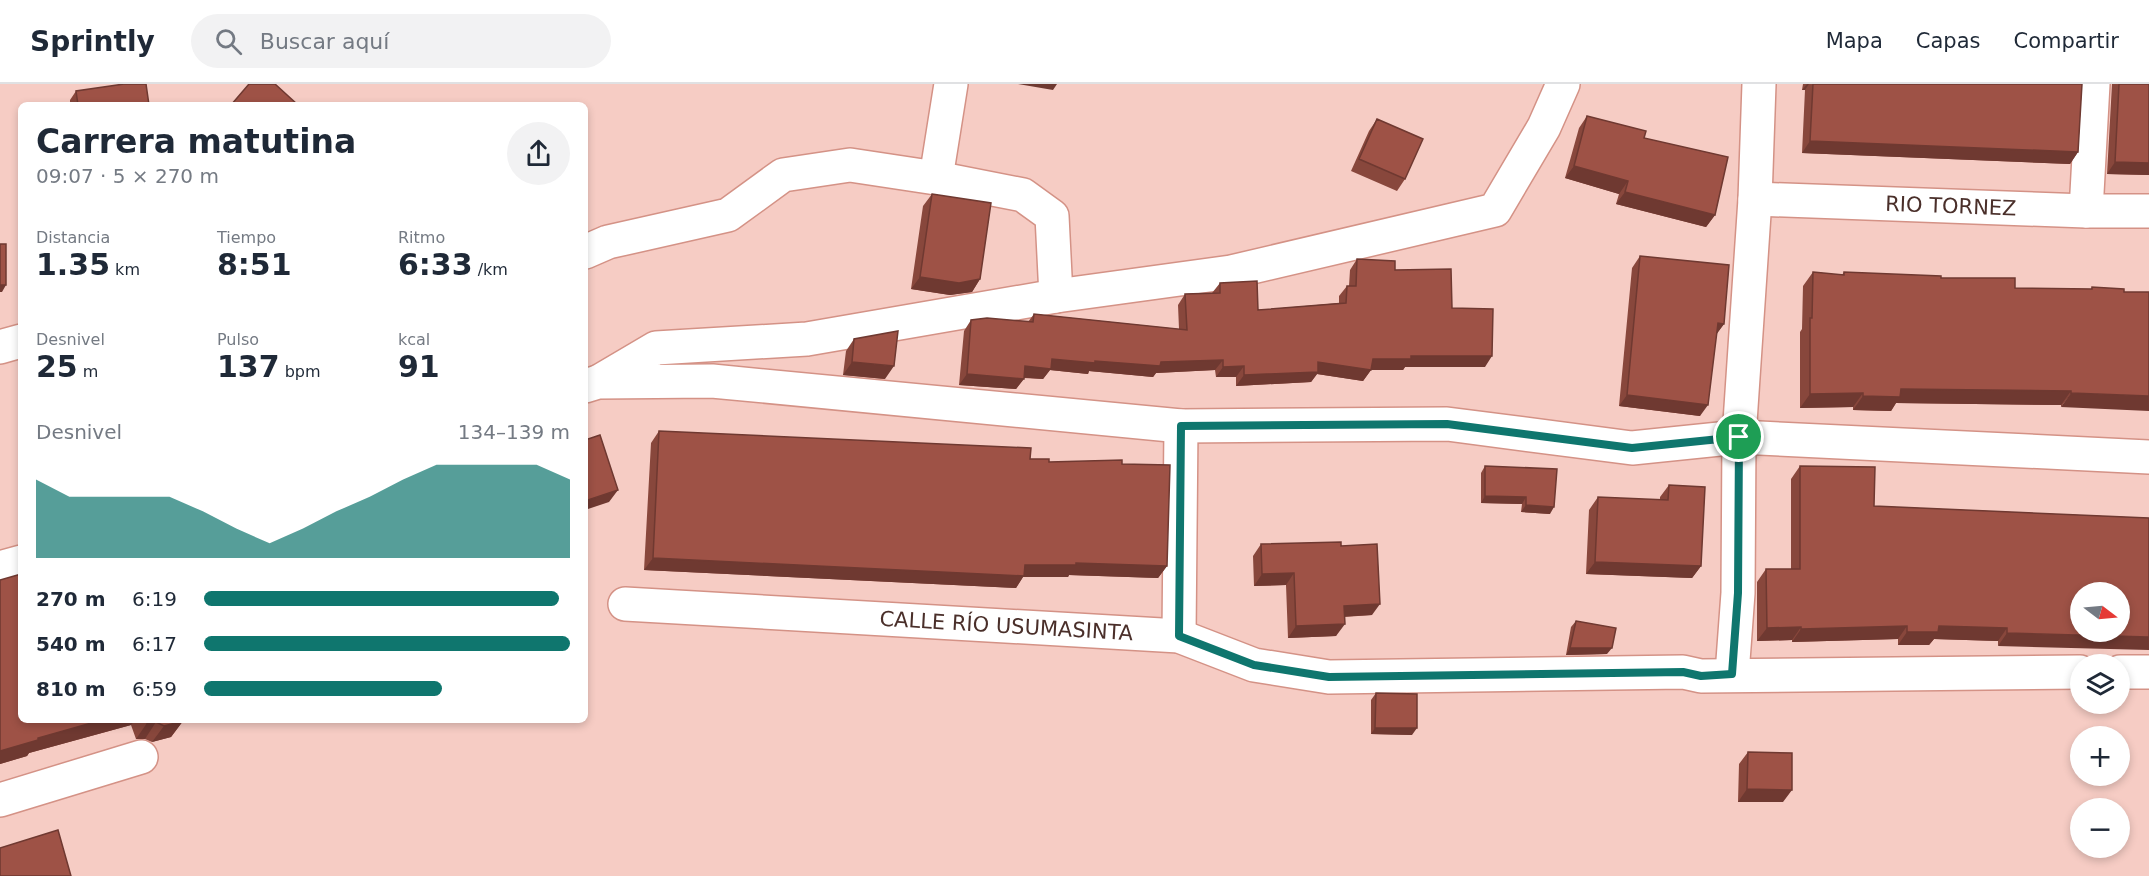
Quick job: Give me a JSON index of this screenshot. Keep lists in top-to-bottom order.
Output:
{
  "streets": {
    "street": ["RIO TORNEZ", "CALLE RÍO USUMASINTA"]
  },
  "north": "right",
  "page": {
    "header": "Sprintly",
    "search": "Buscar aquí",
    "nav": ["Mapa", "Capas", "Compartir"],
    "heading": ["Carrera matutina", "09:07 · 5 × 270 m"],
    "stats": [
      ["Distancia", "1.35 km"],
      ["Tiempo", "8:51"],
      ["Ritmo", "6:33 /km"],
      ["Desnivel", "25 m"],
      ["Pulso", "137 bpm"],
      ["kcal", "91"]
    ],
    "chart": ["Desnivel", "134–139 m"],
    "list": [
      {
        "name": "270 m",
        "note": "6:19"
      },
      {
        "name": "540 m",
        "note": "6:17"
      },
      {
        "name": "810 m",
        "note": "6:59"
      }
    ],
    "map_buttons": ["+", "−"]
  }
}
